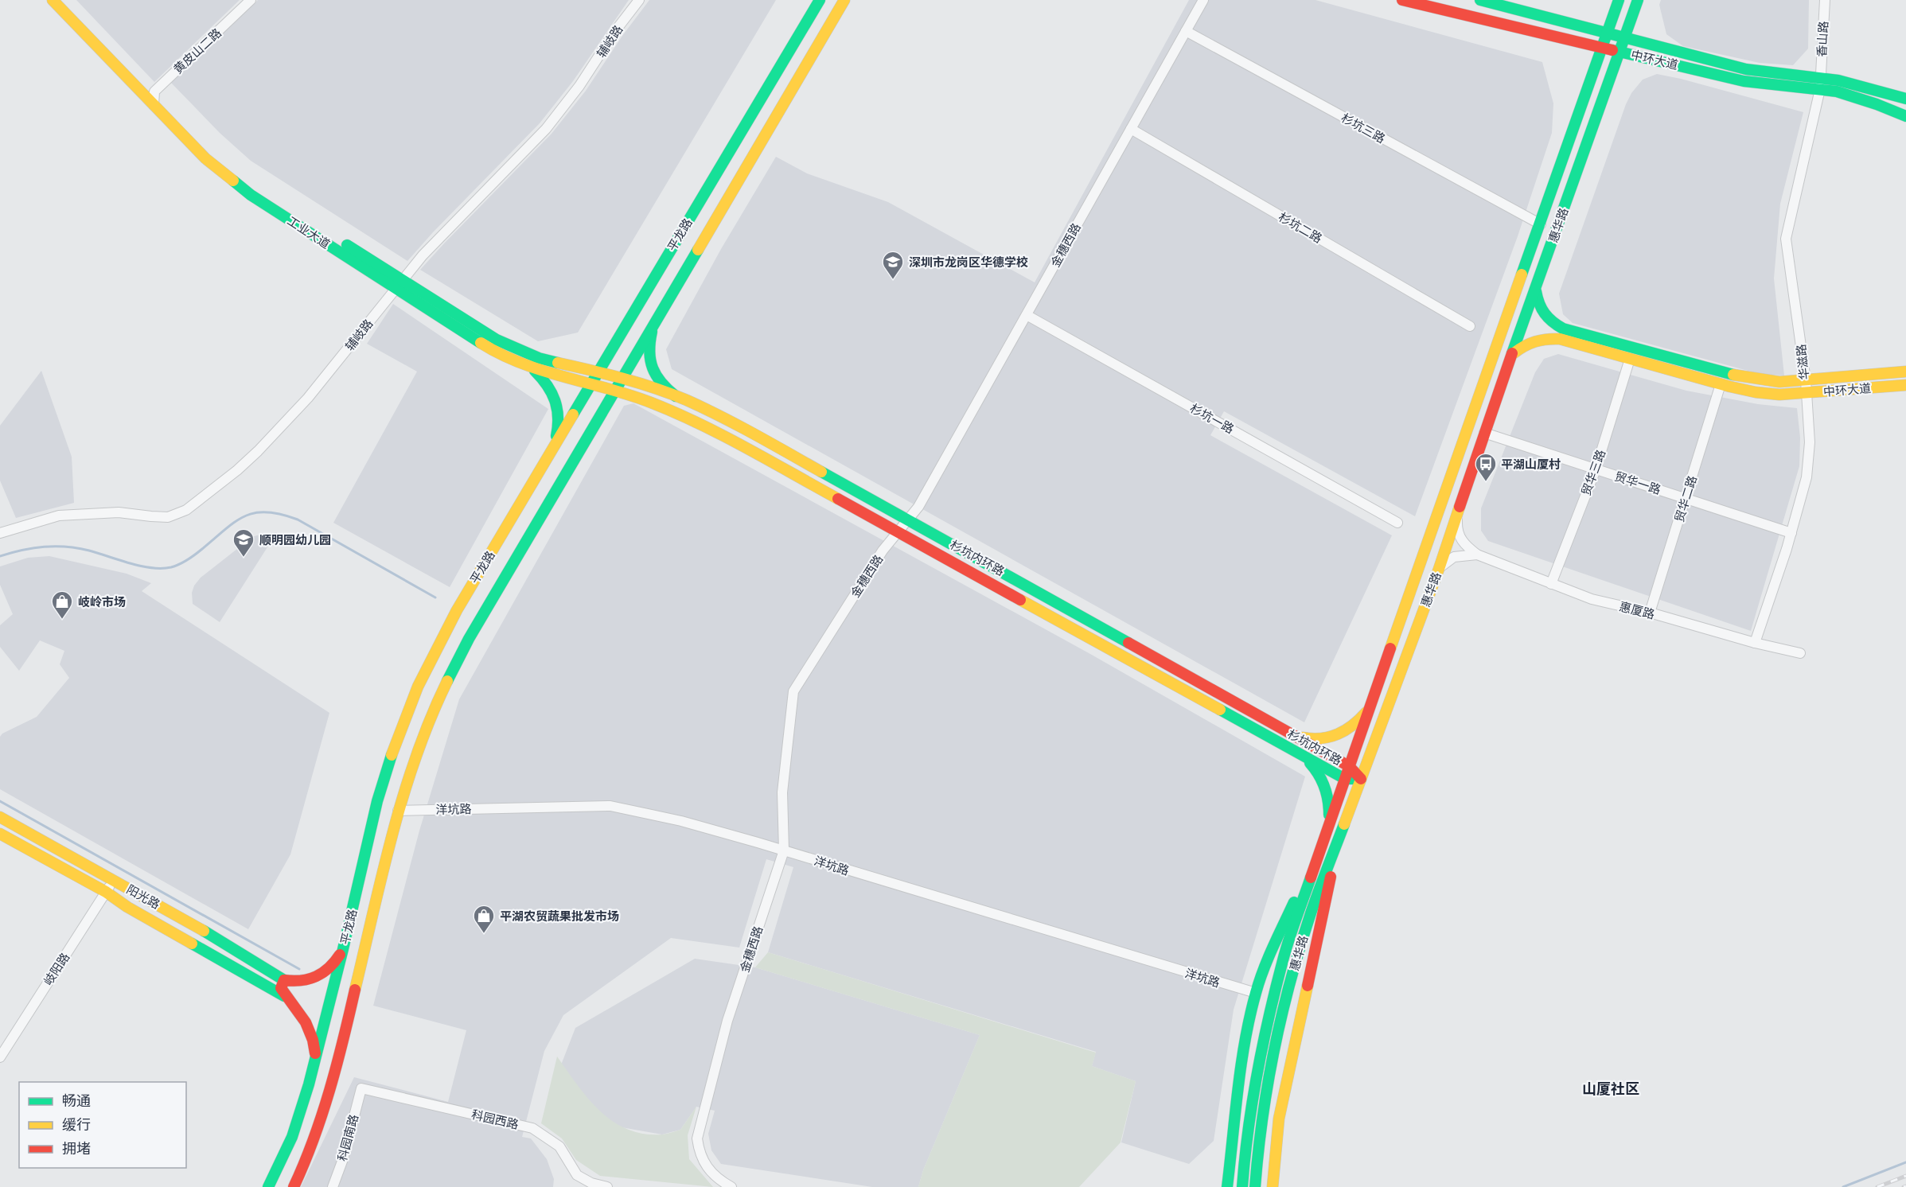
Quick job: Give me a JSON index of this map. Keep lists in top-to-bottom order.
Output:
{
  "streets": {
    "street": [
      "香山路",
      "辅岐路",
      "黄皮山二路",
      "中环大道",
      "杉坑三路",
      "惠华路",
      "杉坑二路",
      "工业大道",
      "平龙路",
      "金穗西路",
      "华滋路",
      "杉坑一路",
      "贸华三路",
      "贸华一路",
      "贸华二路",
      "杉坑内环路",
      "惠厦路",
      "洋坑路",
      "阳光路",
      "岐阳路",
      "科园西路",
      "科园南路"
    ]
  },
  "crossings": [
    ["香山路", "中环大道"],
    ["香山路", "华滋路"],
    ["辅岐路", "工业大道"],
    ["黄皮山二路", "工业大道"],
    ["中环大道", "惠华路"],
    ["中环大道", "华滋路"],
    ["中环大道", "贸华三路"],
    ["中环大道", "贸华二路"],
    ["杉坑三路", "惠华路"],
    ["杉坑三路", "金穗西路"],
    ["惠华路", "贸华一路"],
    ["惠华路", "杉坑内环路"],
    ["杉坑二路", "金穗西路"],
    ["工业大道", "平龙路"],
    ["工业大道", "杉坑内环路"],
    ["平龙路", "杉坑内环路"],
    ["平龙路", "洋坑路"],
    ["平龙路", "阳光路"],
    ["金穗西路", "杉坑一路"],
    ["金穗西路", "杉坑内环路"],
    ["金穗西路", "洋坑路"],
    ["华滋路", "贸华一路"],
    ["华滋路", "惠厦路"],
    ["贸华三路", "贸华一路"],
    ["贸华三路", "惠厦路"],
    ["贸华一路", "贸华二路"],
    ["贸华二路", "惠厦路"],
    ["阳光路", "岐阳路"],
    ["科园西路", "科园南路"]
  ],
  "districts": ["山厦社区"],
  "places": {
    "school or university": ["深圳市龙岗区华德学校", "顺明园幼儿园"],
    "bus stop": ["平湖山厦村"],
    "shop": ["岐岭市场", "平湖农贸蔬果批发市场"]
  },
  "legend": ["畅通", "缓行", "拥堵"]
}
